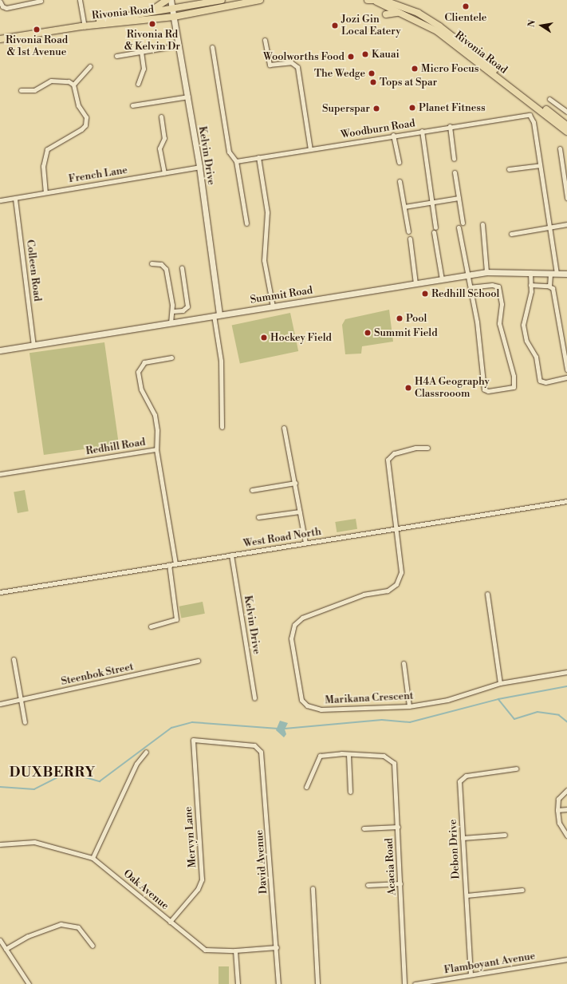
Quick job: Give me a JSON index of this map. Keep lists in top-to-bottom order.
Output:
{
  "streets": {
    "main road": ["Rivonia Road", "Kelvin Drive", "Summit Road"],
    "street": [
      "Woodburn Road",
      "French Lane",
      "Colleen Road",
      "Redhill Road",
      "West Road North",
      "Steenbok Street",
      "Marikana Crescent",
      "Mervyn Lane",
      "Debon Drive",
      "David Avenue",
      "Acacia Road",
      "Oak Avenue",
      "Flamboyant Avenue"
    ]
  },
  "crossings": [
    ["Rivonia Road", "Kelvin Drive"],
    ["Woodburn Road", "Summit Road"],
    ["Kelvin Drive", "French Lane"],
    ["Kelvin Drive", "Summit Road"],
    ["Kelvin Drive", "West Road North"],
    ["French Lane", "Colleen Road"],
    ["Colleen Road", "Summit Road"],
    ["Redhill Road", "West Road North"],
    ["West Road North", "Marikana Crescent"],
    ["Mervyn Lane", "David Avenue"],
    ["Mervyn Lane", "Oak Avenue"],
    ["Debon Drive", "Flamboyant Avenue"],
    ["David Avenue", "Oak Avenue"]
  ],
  "districts": ["DUXBERRY"],
  "places": [
    "Clientele",
    "Rivonia Rd & Kelvin Dr",
    "Jozi Gin Local Eatery",
    "Rivonia Road & 1st Avenue",
    "Kauai",
    "Woolworths Food",
    "Micro Focus",
    "The Wedge",
    "Tops at Spar",
    "Planet Fitness",
    "Superspar",
    "Redhill School",
    "Pool",
    "Summit Field",
    "Hockey Field",
    "H4A Geography Classrooom"
  ],
  "north": "left"
}
